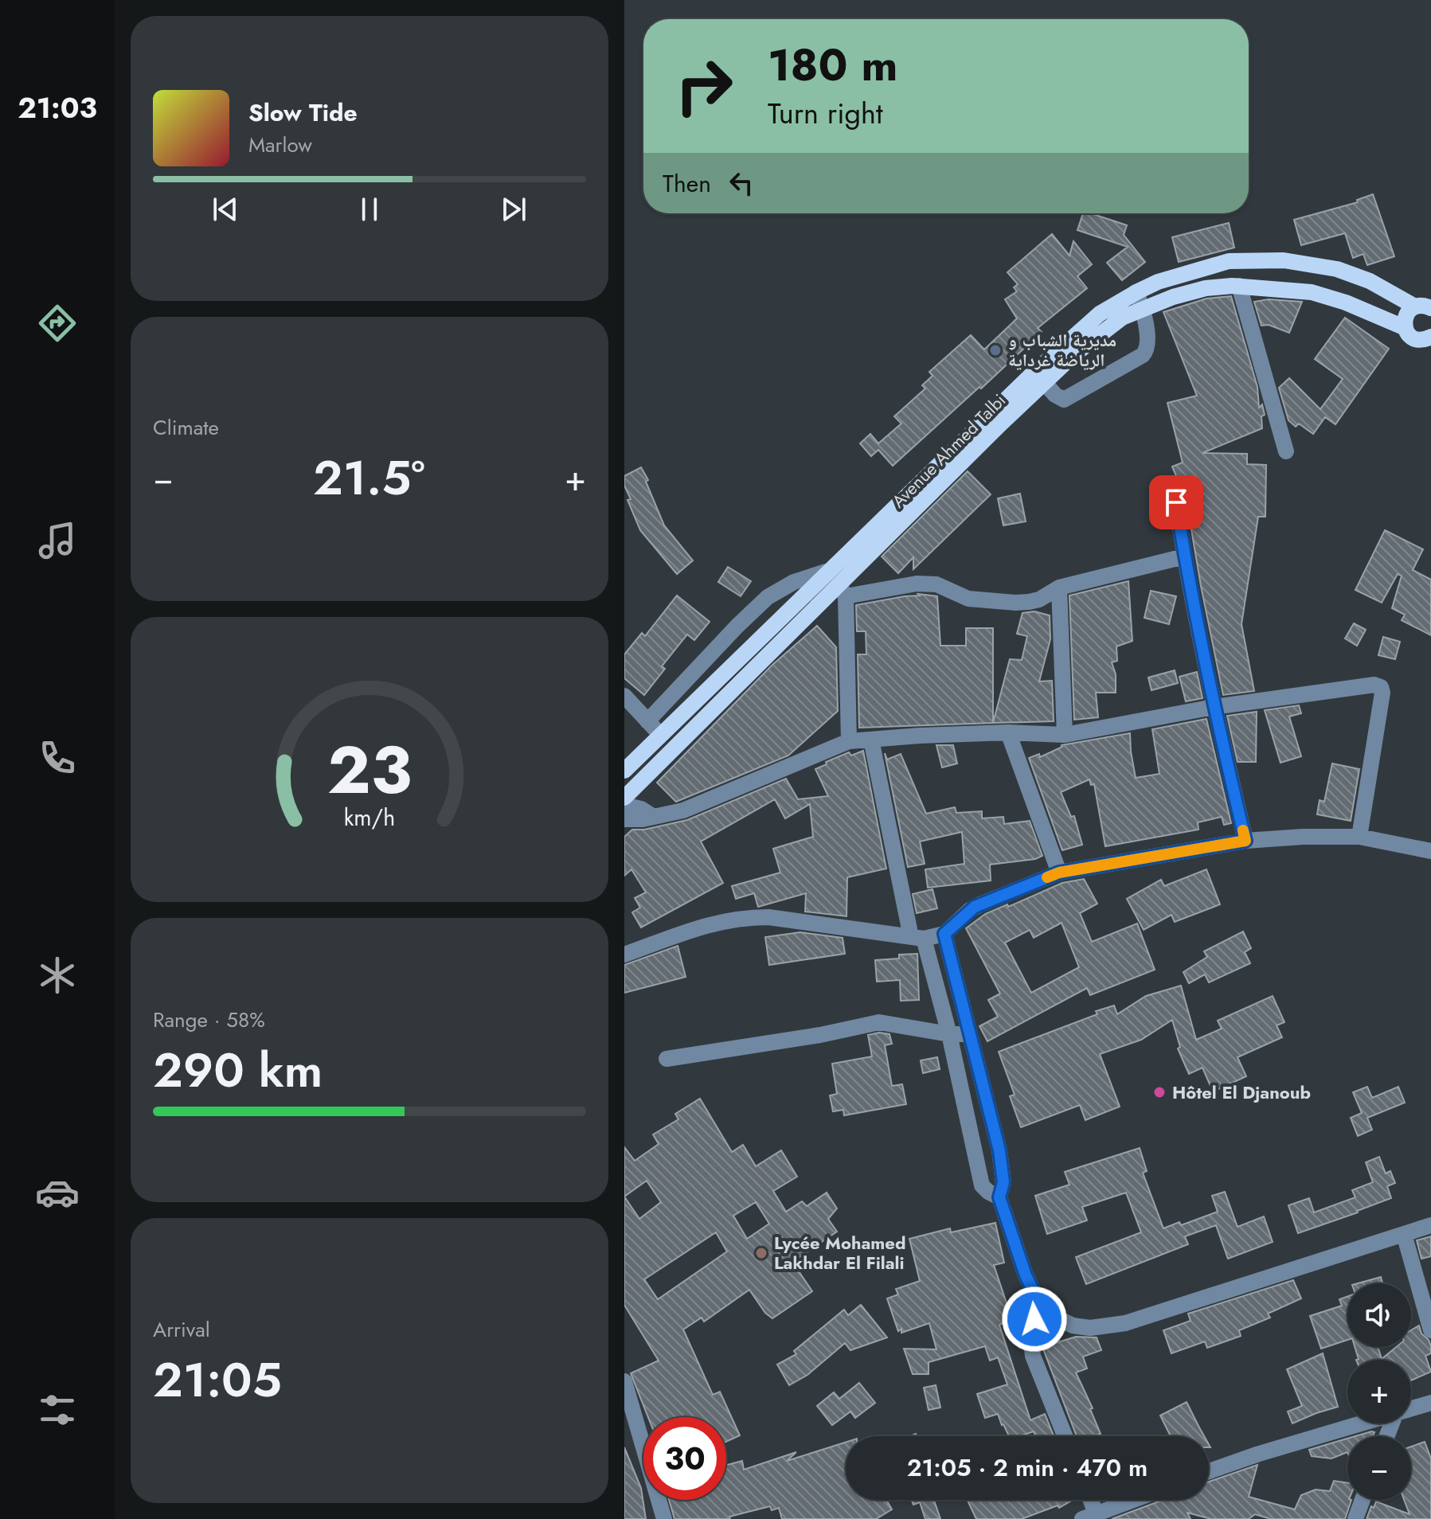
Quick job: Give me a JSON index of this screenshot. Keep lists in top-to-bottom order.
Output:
{
  "streets": {
    "main road": ["Avenue Ahmed Talbi"]
  },
  "places": ["مديرية الشباب و الرياضة غرداية", "Hôtel El Djanoub", "Lycée Mohamed Lakhdar El Filali"],
  "page": {
    "tabs": "21:03",
    "turn": ["180 m", "Turn right"],
    "song": ["Slow Tide", "Marlow"],
    "then": "Then",
    "tile": [
      "Climate",
      ["Range · 58%", "290 km"],
      ["Arrival", "21:05"]
    ],
    "heat": ["−", "21.5°", "+"],
    "map_buttons": ["+", "−"],
    "limit": "30",
    "trip": "21:05 · 2 min · 470 m",
    "gauge": ["23", "km/h"]
  }
}
